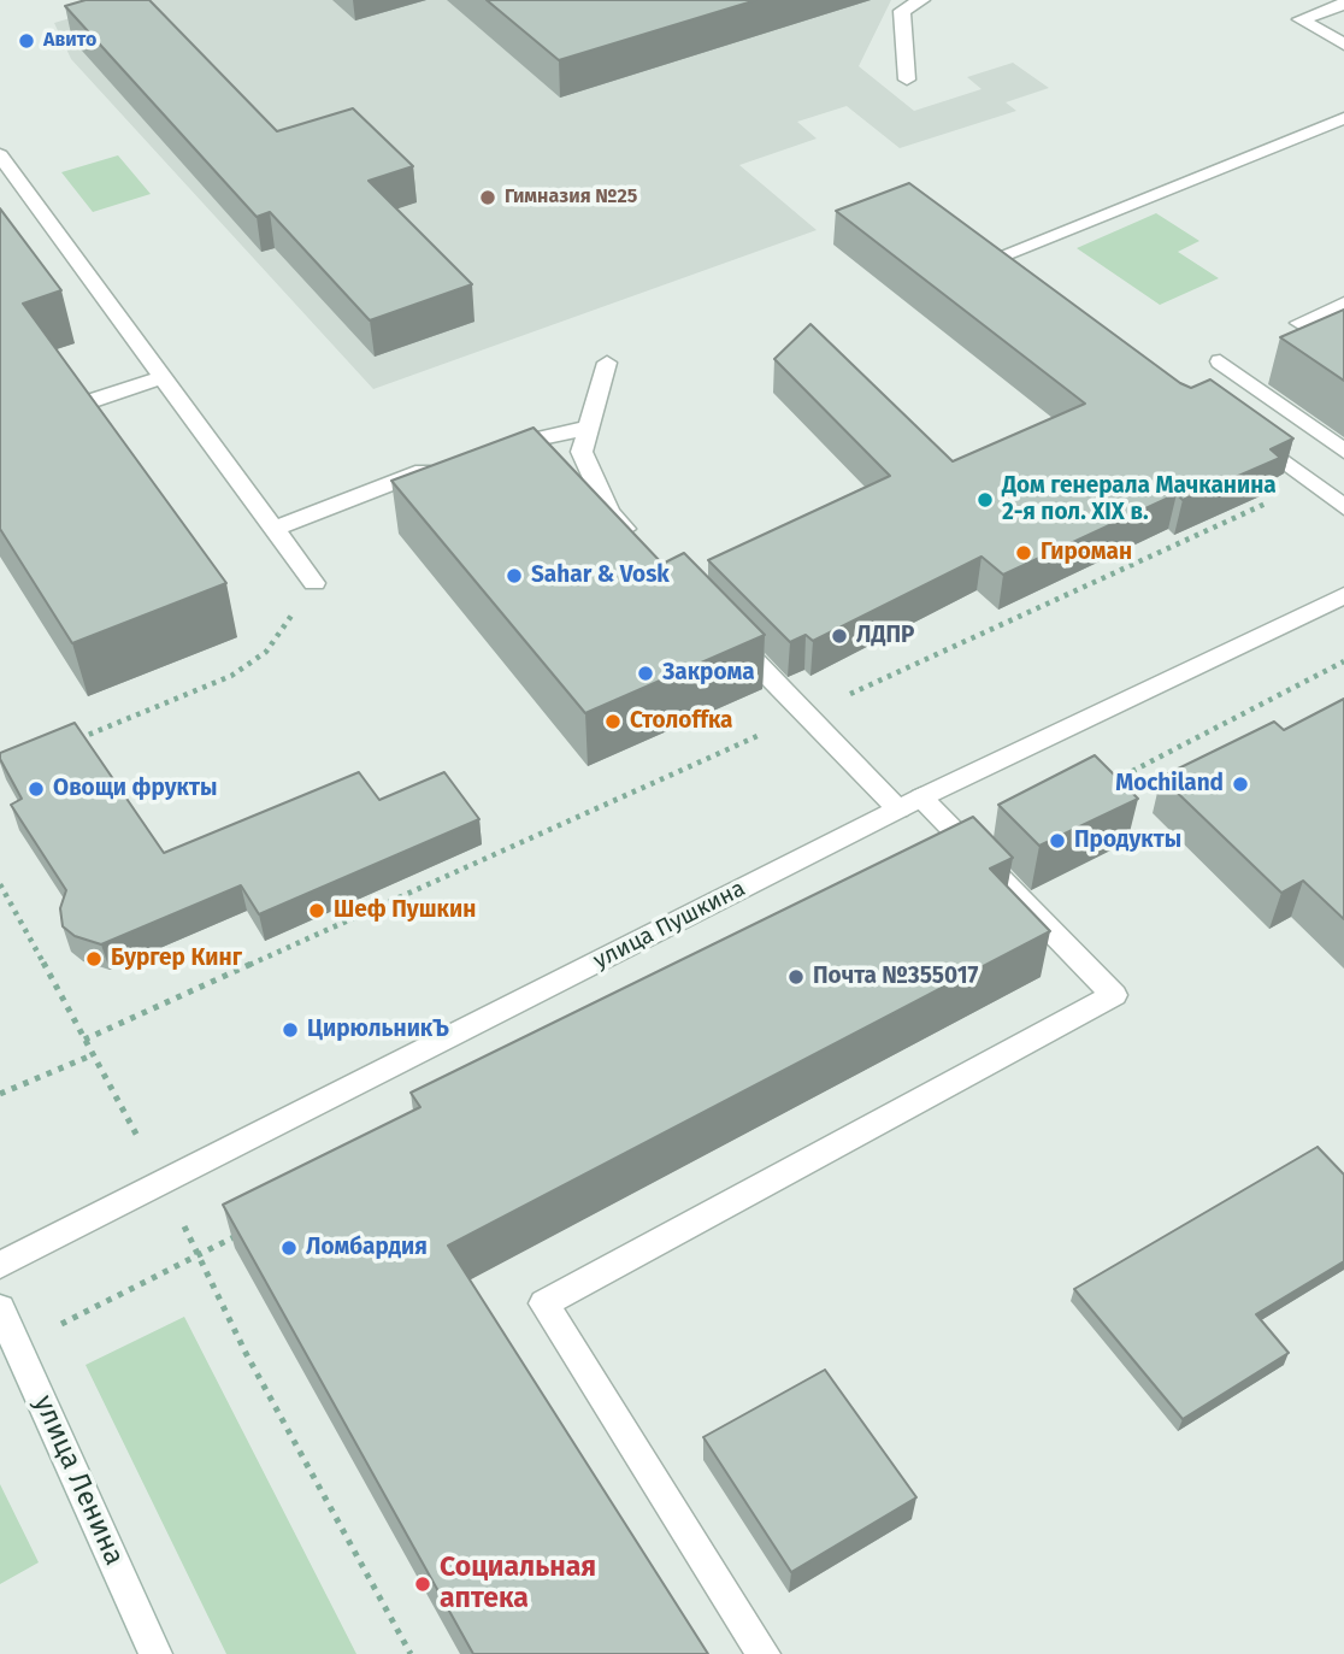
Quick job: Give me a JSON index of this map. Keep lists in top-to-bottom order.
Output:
{
  "streets": {
    "street": ["улица Пушкина", "улица Ленина"]
  },
  "places": [
    "Авито",
    "Гимназия №25",
    "Дом генерала Мачканина 2-я пол. XIX в.",
    "Гироман",
    "Sahar & Vosk",
    "ЛДПР",
    "Закрома",
    "Столоffка",
    "Mochiland",
    "Овощи фрукты",
    "Продукты",
    "Шеф Пушкин",
    "Бургер Кинг",
    "Почта №355017",
    "ЦирюльникЪ",
    "Ломбардия",
    "Социальная аптека"
  ]
}
